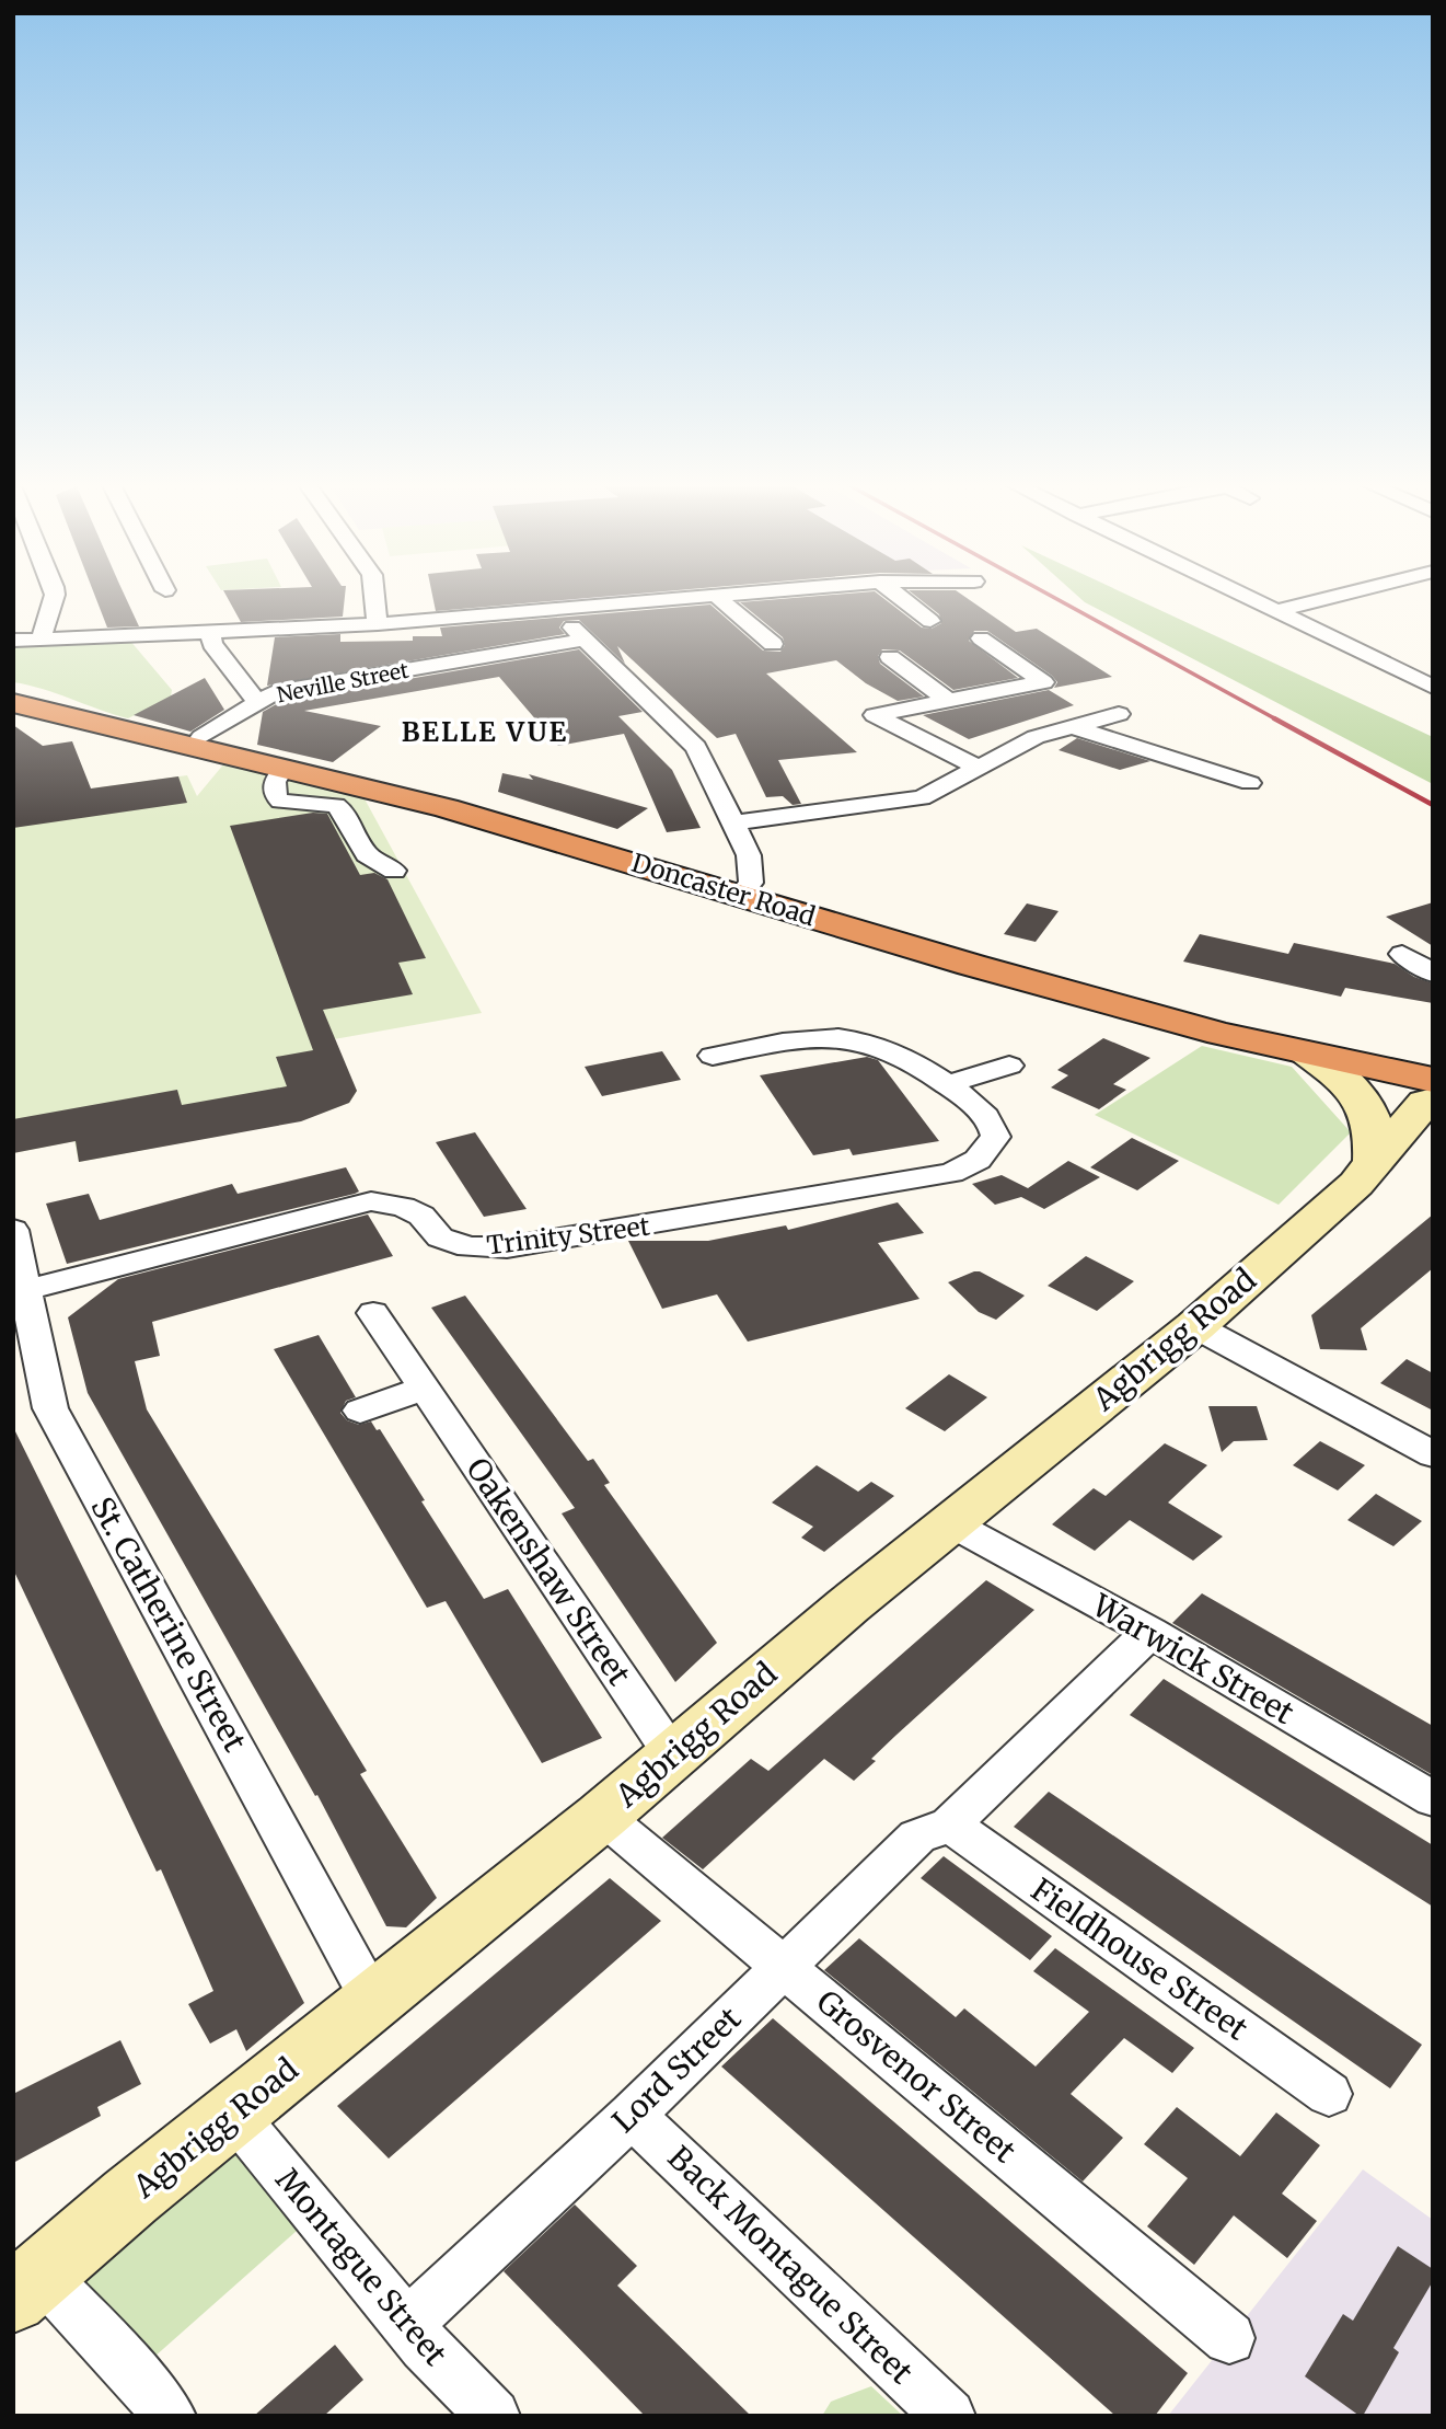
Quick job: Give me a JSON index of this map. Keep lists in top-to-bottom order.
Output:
{
  "streets": {
    "highway": ["Doncaster Road"],
    "main road": ["Agbrigg Road"],
    "street": [
      "Neville Street",
      "Trinity Street",
      "Oakenshaw Street",
      "St. Catherine Street",
      "Warwick Street",
      "Fieldhouse Street",
      "Lord Street",
      "Grosvenor Street",
      "Back Montague Street",
      "Montague Street"
    ]
  },
  "crossings": [
    ["Trinity Street", "St. Catherine Street"],
    ["Agbrigg Road", "Oakenshaw Street"],
    ["Agbrigg Road", "St. Catherine Street"],
    ["Agbrigg Road", "Warwick Street"],
    ["Agbrigg Road", "Grosvenor Street"],
    ["Agbrigg Road", "Montague Street"],
    ["Fieldhouse Street", "Lord Street"],
    ["Lord Street", "Grosvenor Street"],
    ["Lord Street", "Back Montague Street"],
    ["Lord Street", "Montague Street"]
  ],
  "districts": ["BELLE VUE"]
}
